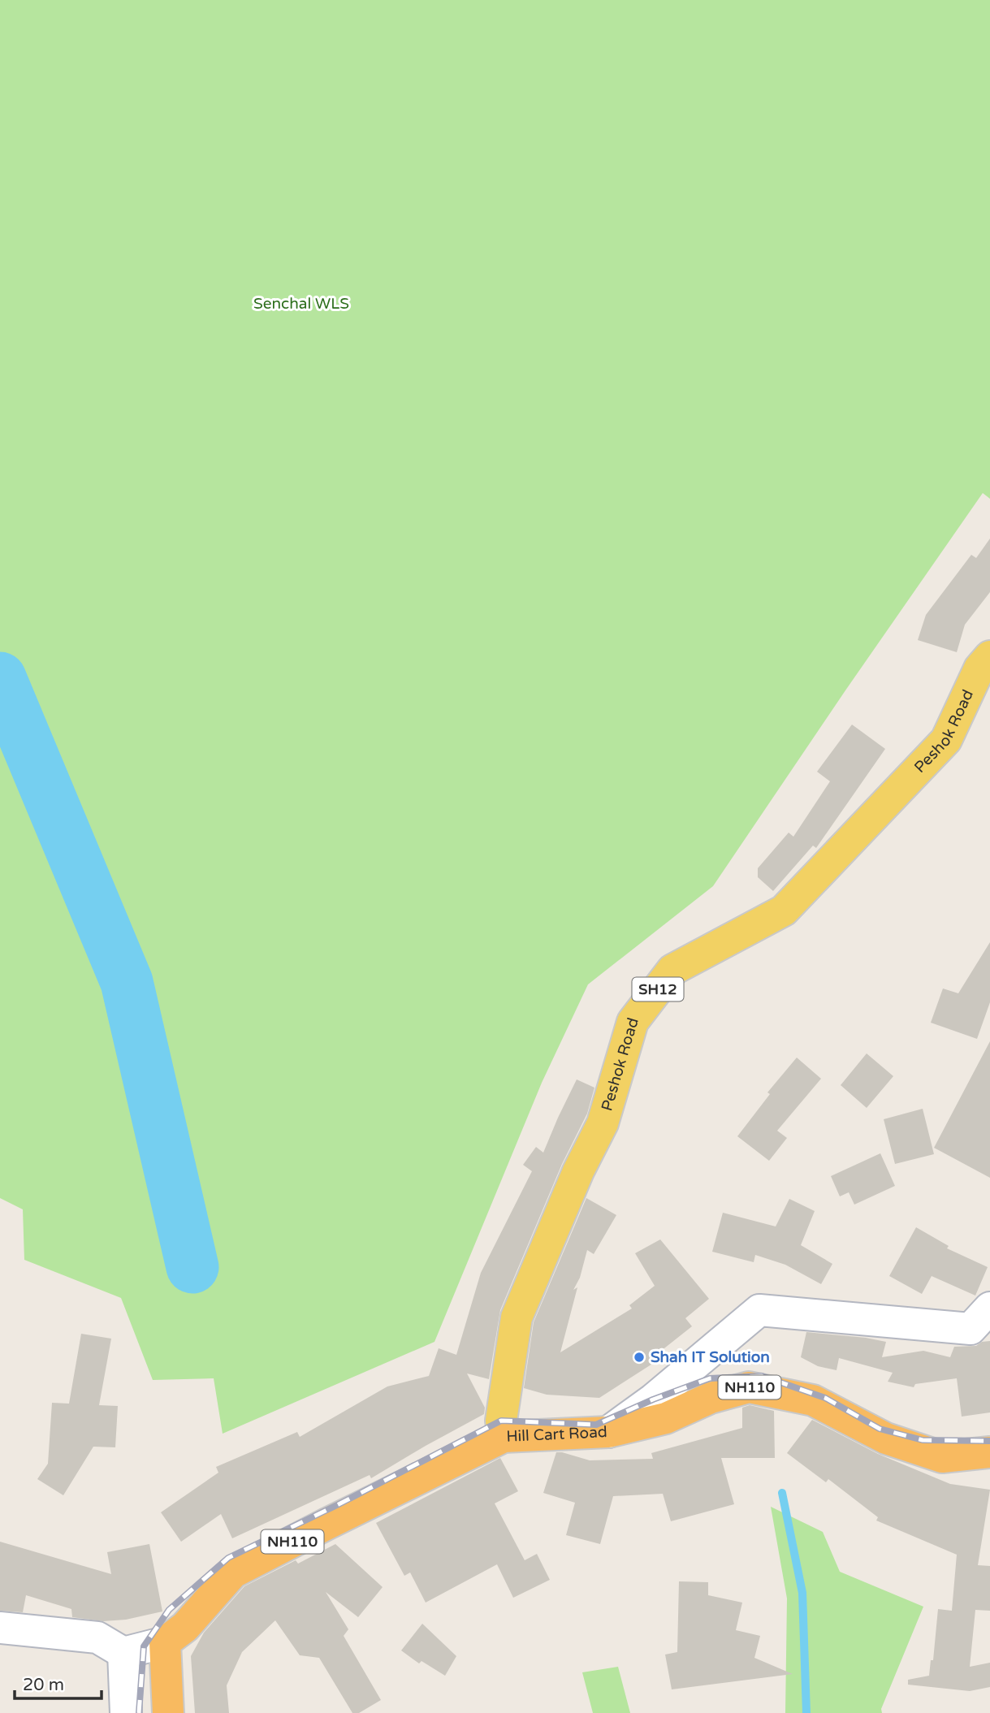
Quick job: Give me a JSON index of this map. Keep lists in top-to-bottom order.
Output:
{
  "streets": {
    "highway": ["NH110", "Hill Cart Road"],
    "main road": ["Peshok Road", "SH12"]
  },
  "crossings": [
    ["Peshok Road", "Hill Cart Road"]
  ],
  "parks": ["Senchal WLS"],
  "places": ["Shah IT Solution"],
  "scale_bar": "20 m"
}
